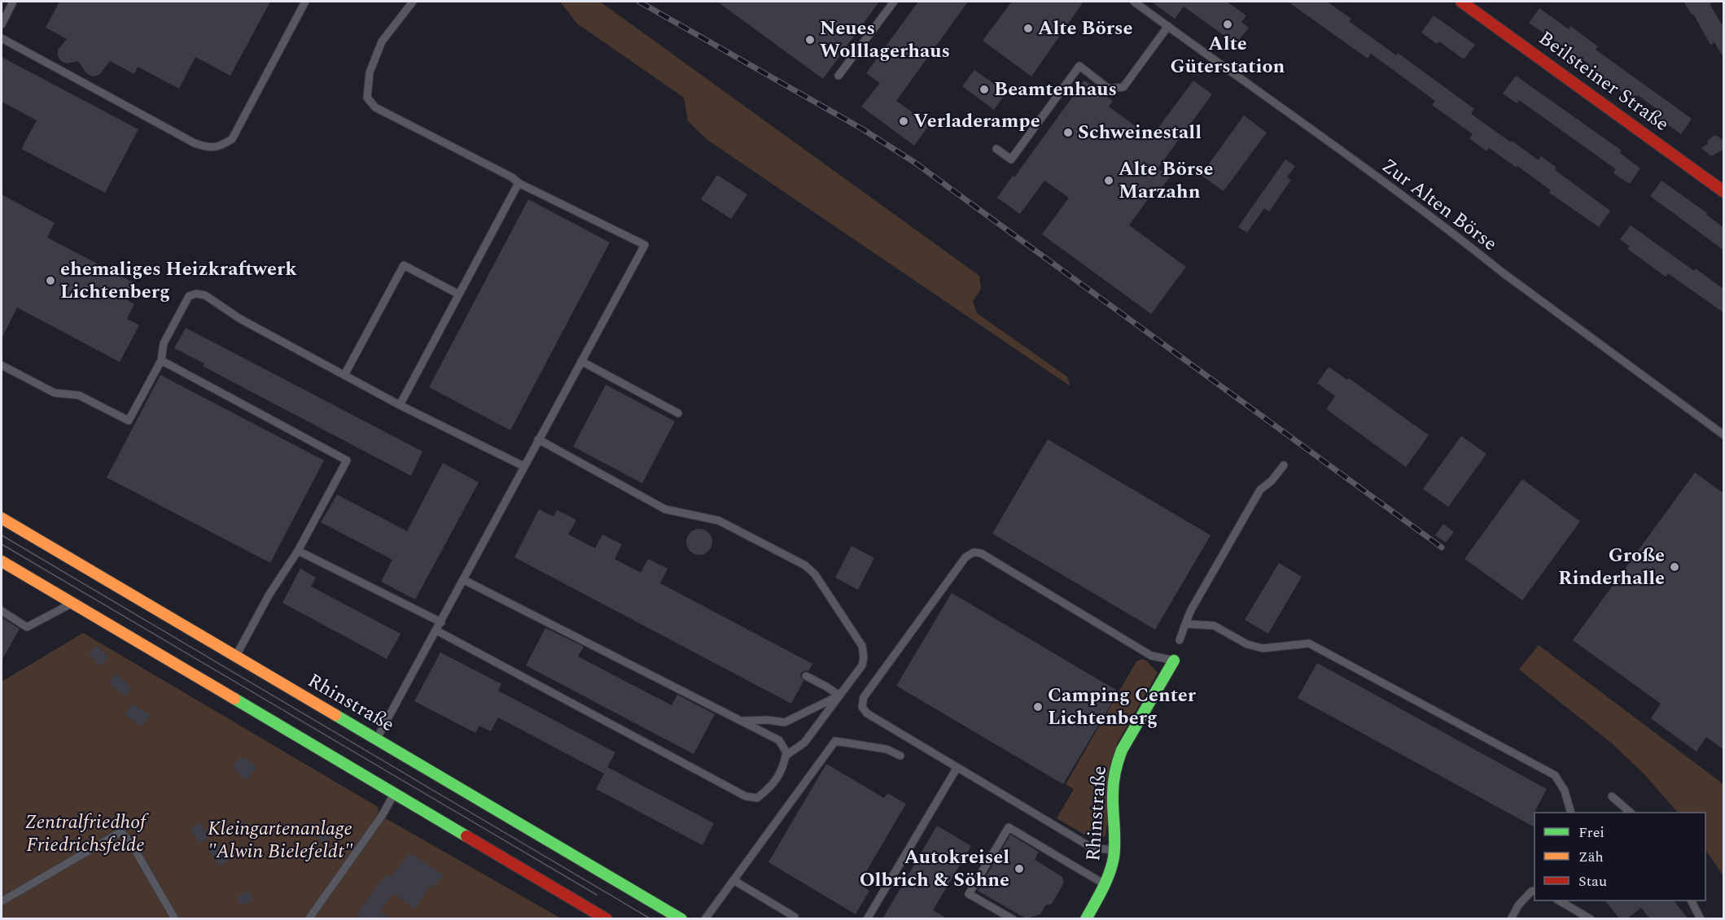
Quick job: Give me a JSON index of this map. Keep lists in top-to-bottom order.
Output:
{
  "streets": {
    "main road": ["Beilsteiner Straße", "Rhinstraße"],
    "lane": ["Zur Alten Börse"]
  },
  "parks": ["Zentralfriedhof Friedrichsfelde", "Kleingartenanlage \"Alwin Bielefeldt\""],
  "places": [
    "Alte Güterstation",
    "Alte Börse",
    "Neues Wolllagerhaus",
    "Beamtenhaus",
    "Verladerampe",
    "Schweinestall",
    "Alte Börse Marzahn",
    "ehemaliges Heizkraftwerk Lichtenberg",
    "Große Rinderhalle",
    "Camping Center Lichtenberg",
    "Autokreisel Olbrich & Söhne"
  ],
  "legend": ["Frei", "Zäh", "Stau"]
}
